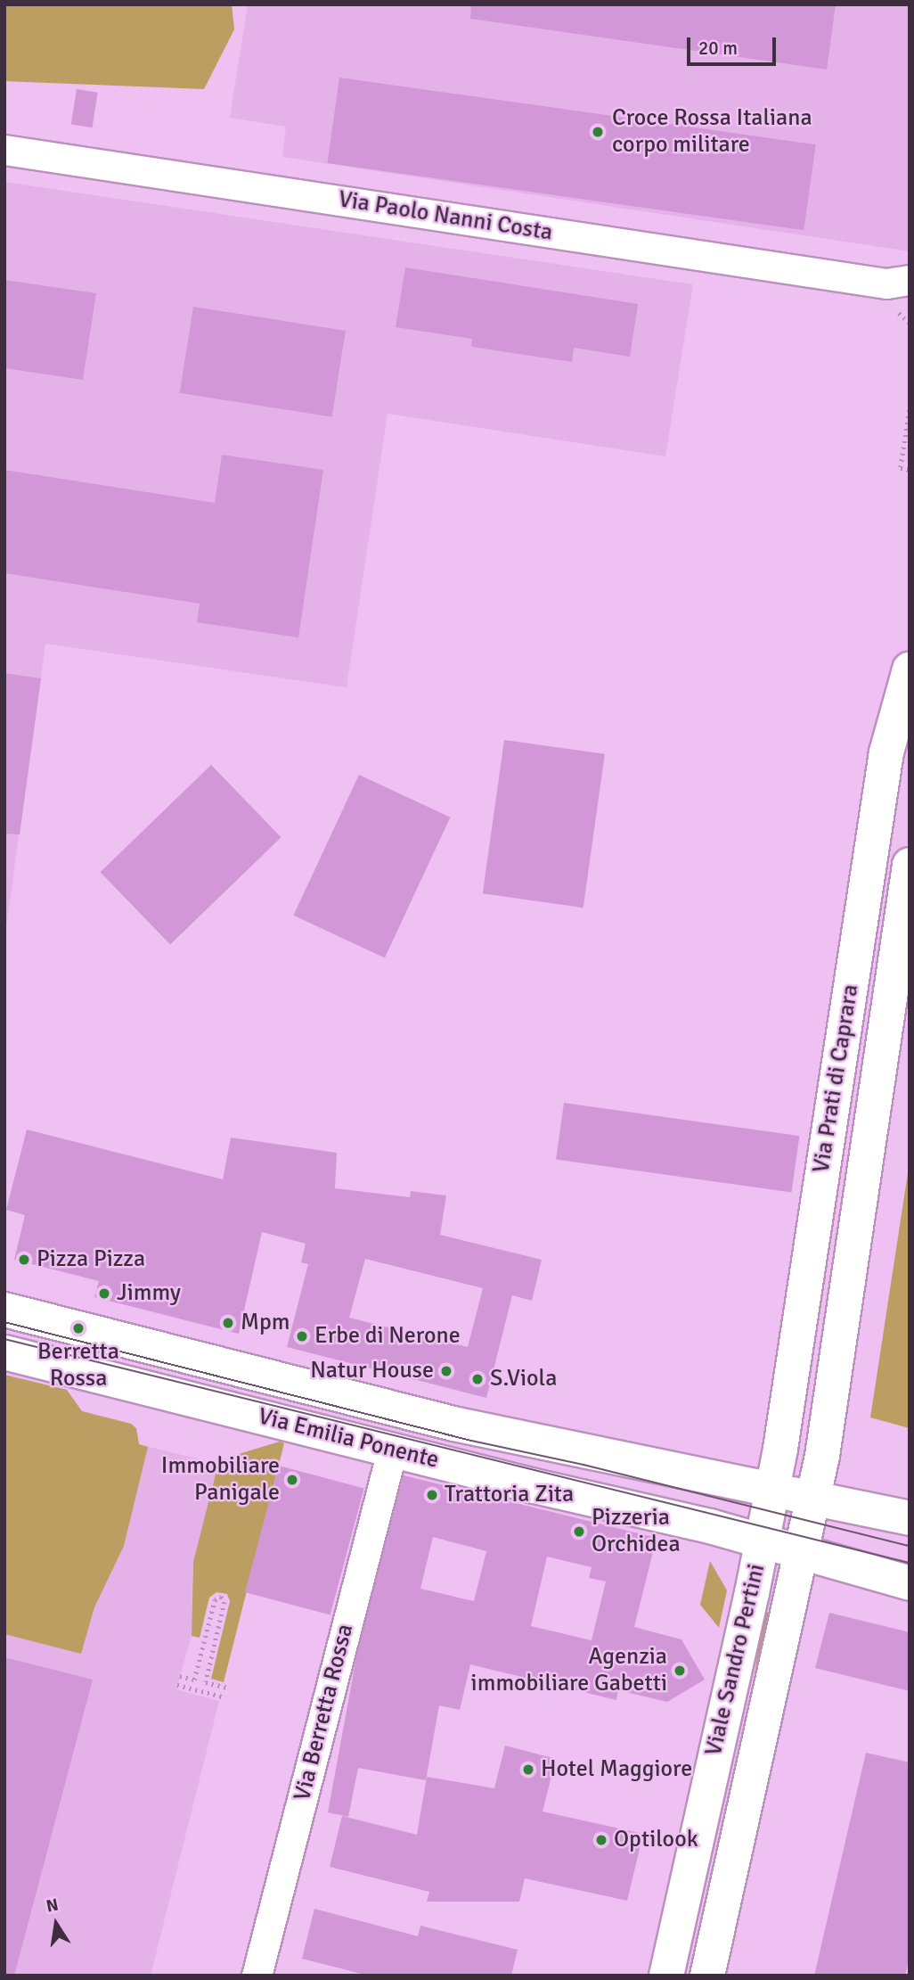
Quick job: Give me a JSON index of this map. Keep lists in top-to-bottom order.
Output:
{
  "streets": {
    "main road": ["Via Prati di Caprara", "Via Emilia Ponente", "Viale Sandro Pertini"],
    "street": ["Via Paolo Nanni Costa", "Via Berretta Rossa"]
  },
  "crossings": [
    ["Via Prati di Caprara", "Via Emilia Ponente"],
    ["Via Prati di Caprara", "Viale Sandro Pertini"],
    ["Via Emilia Ponente", "Viale Sandro Pertini"],
    ["Via Emilia Ponente", "Via Berretta Rossa"]
  ],
  "places": [
    "Croce Rossa Italiana corpo militare",
    "Pizza Pizza",
    "Jimmy",
    "Mpm",
    "Berretta Rossa",
    "Erbe di Nerone",
    "Natur House",
    "S.Viola",
    "Immobiliare Panigale",
    "Trattoria Zita",
    "Pizzeria Orchidea",
    "Agenzia immobiliare Gabetti",
    "Hotel Maggiore",
    "Optilook"
  ],
  "scale_bar": "20 m",
  "north": "top"
}
